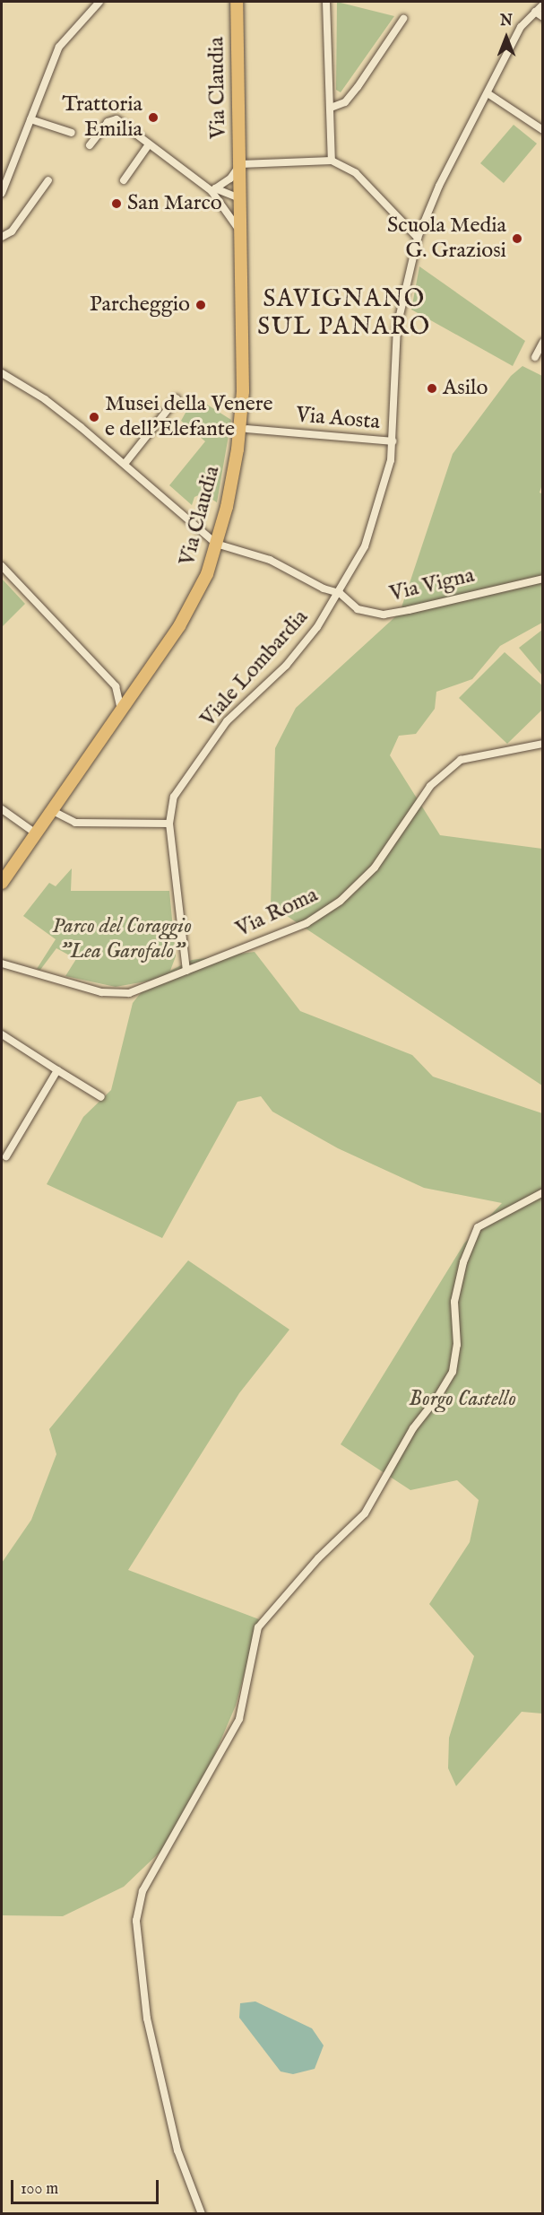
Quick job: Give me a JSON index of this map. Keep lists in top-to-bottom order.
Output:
{
  "streets": {
    "main road": ["Via Claudia"],
    "street": [
      "Via Aosta",
      "Via Vigna",
      "Viale Lombardia",
      "Via Roma"
    ]
  },
  "crossings": [
    ["Via Claudia", "Via Vigna"],
    ["Via Aosta", "Viale Lombardia"],
    ["Via Vigna", "Viale Lombardia"],
    ["Viale Lombardia", "Via Roma"]
  ],
  "districts": ["SAVIGNANO SUL PANARO"],
  "parks": ["Parco del Coraggio \"Lea Garofalo\"", "Borgo Castello"],
  "places": [
    "Trattoria Emilia",
    "San Marco",
    "Scuola Media G. Graziosi",
    "Parcheggio",
    "Asilo",
    "Musei della Venere e dell'Elefante"
  ],
  "scale_bar": "100 m",
  "north": "top"
}
